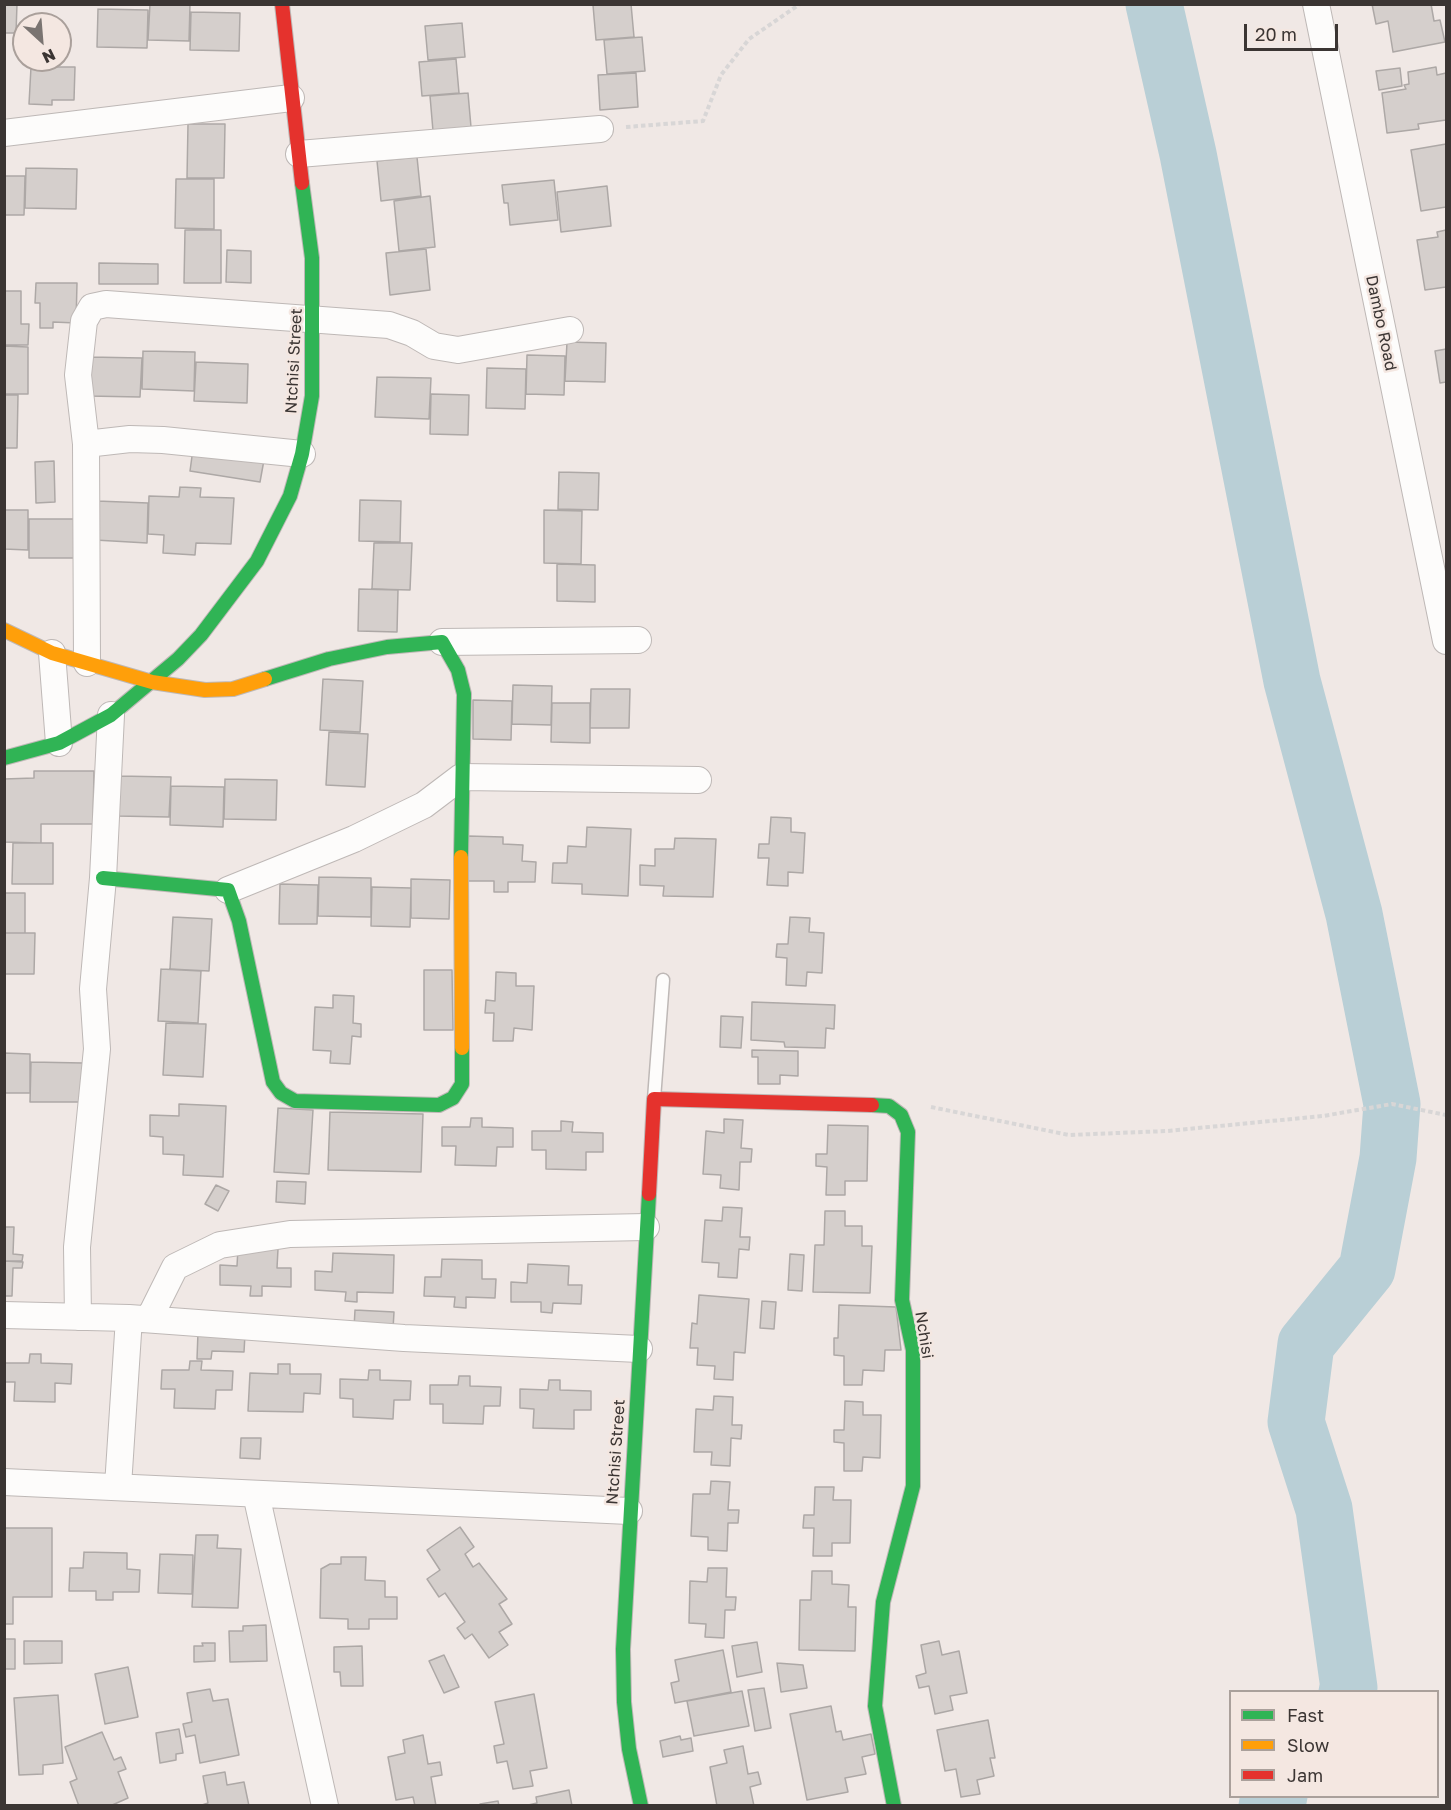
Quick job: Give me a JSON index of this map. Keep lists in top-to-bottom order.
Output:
{
  "streets": {
    "street": ["Dambo Road", "Ntchisi Street", "Nchisi"]
  },
  "legend": ["Fast", "Slow", "Jam"],
  "scale_bar": "20 m",
  "north": "bottom right"
}
